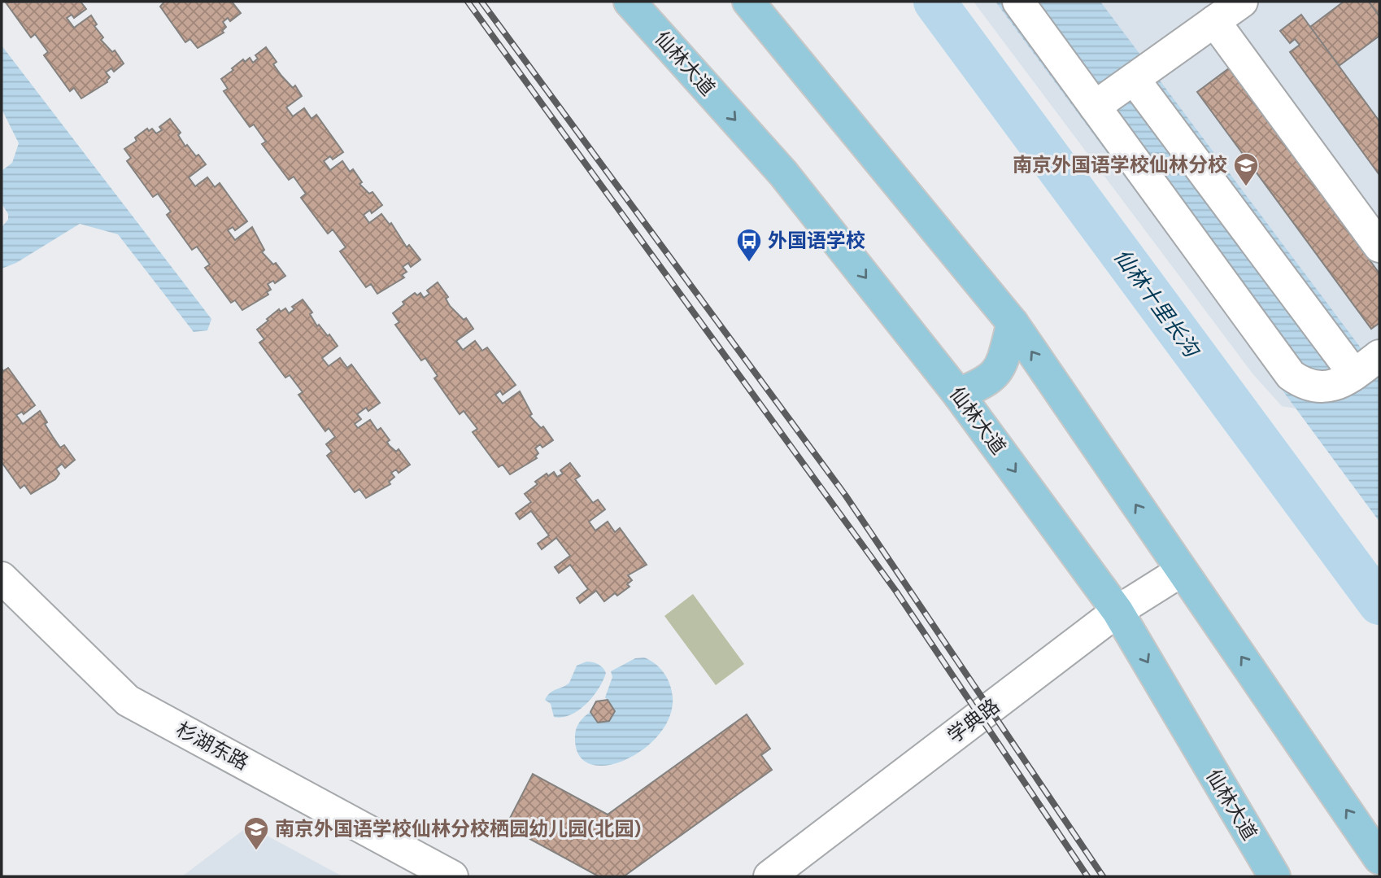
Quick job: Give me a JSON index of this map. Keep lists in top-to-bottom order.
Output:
{
  "streets": {
    "main road": ["仙林大道"],
    "street": ["学典路", "杉湖东路"]
  },
  "crossings": [
    ["仙林大道", "学典路"]
  ],
  "water": ["仙林十里长沟"],
  "places": {
    "school or university": ["南京外国语学校仙林分校", "南京外国语学校仙林分校栖园幼儿园(北园)"],
    "bus stop": ["外国语学校"]
  }
}
